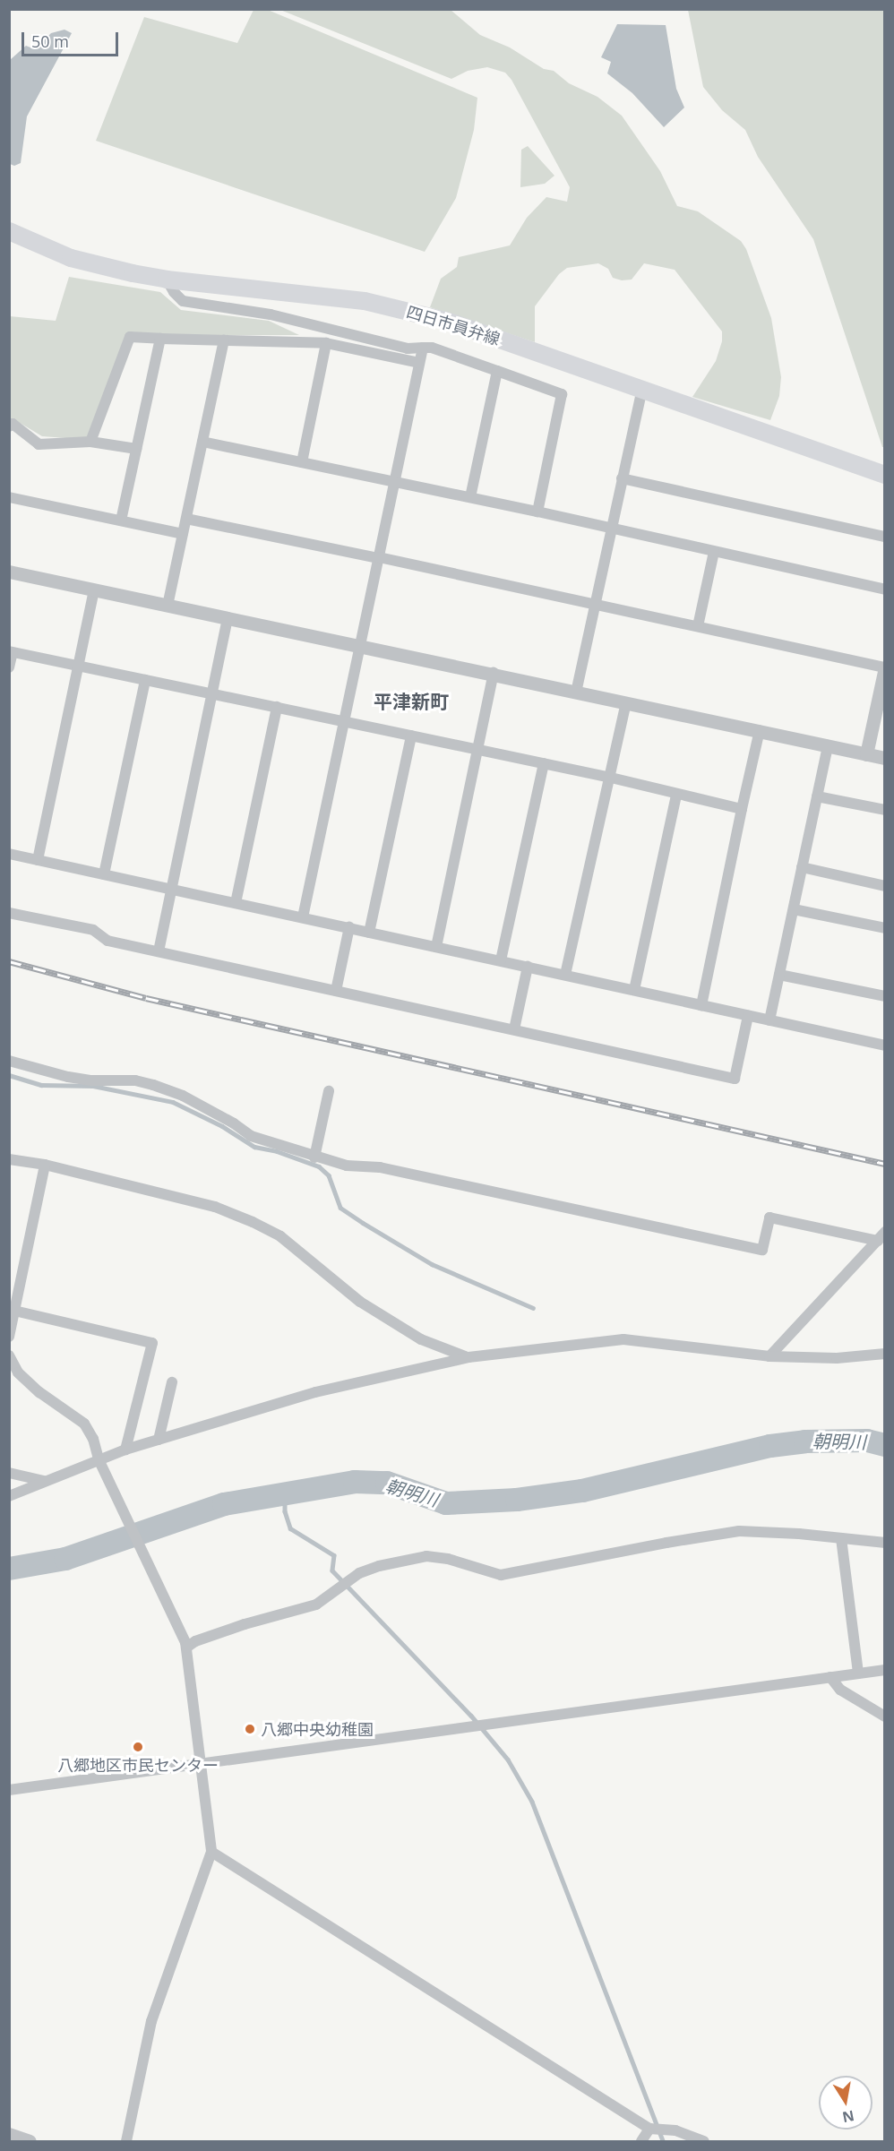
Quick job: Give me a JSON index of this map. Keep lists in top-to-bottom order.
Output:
{
  "streets": {
    "main road": ["四日市員弁線"]
  },
  "districts": ["平津新町"],
  "water": ["朝明川"],
  "places": ["八郷中央幼稚園", "八郷地区市民センター"],
  "scale_bar": "50 m",
  "north": "bottom"
}
